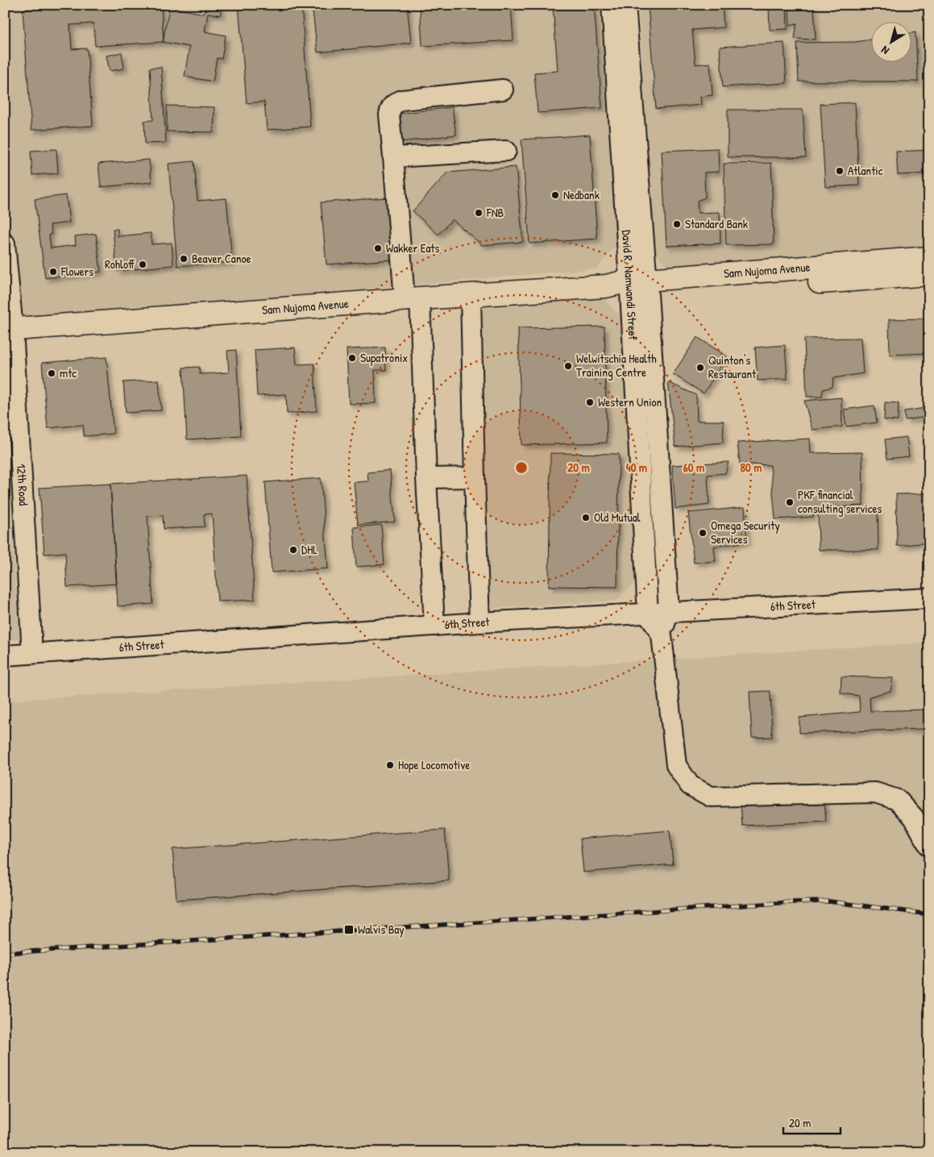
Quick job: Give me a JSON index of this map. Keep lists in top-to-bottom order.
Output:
{
  "streets": {
    "main road": ["Sam Nujoma Avenue"],
    "street": ["David R. Namwandi Street", "12th Road", "6th Street"]
  },
  "crossings": [
    ["Sam Nujoma Avenue", "David R. Namwandi Street"],
    ["Sam Nujoma Avenue", "12th Road"],
    ["David R. Namwandi Street", "6th Street"],
    ["12th Road", "6th Street"]
  ],
  "places": {
    "other": [
      "Atlantic",
      "Nedbank",
      "FNB",
      "Standard Bank",
      "Wakker Eats",
      "Beaver Canoe",
      "Rohloff",
      "Flowers",
      "Supatronix",
      "Welwitschia Health Training Centre",
      "Quinton's Restaurant",
      "mtc",
      "Western Union",
      "PKF financial consulting services",
      "Old Mutual",
      "Omega Security Services",
      "DHL",
      "Hope Locomotive"
    ],
    "transit": ["Walvis Bay"]
  },
  "scale_bar": "20 m",
  "north": "bottom left",
  "rings": [
    "20 m",
    "40 m",
    "60 m",
    "80 m"
  ]
}
